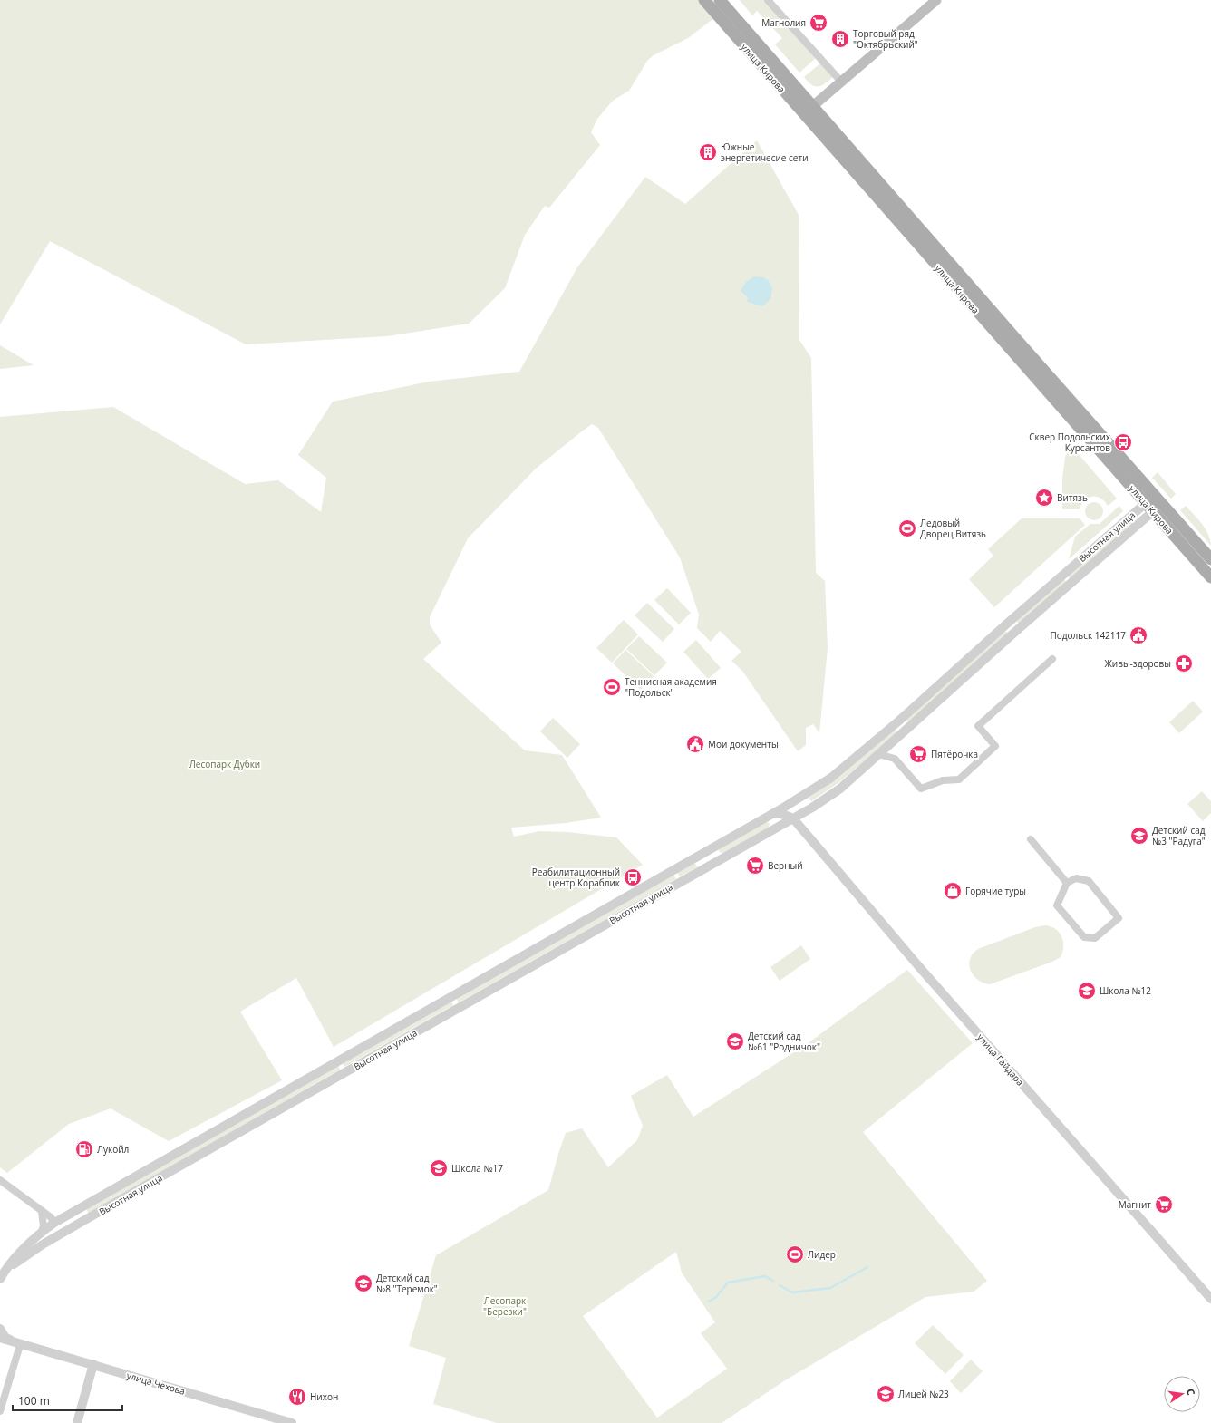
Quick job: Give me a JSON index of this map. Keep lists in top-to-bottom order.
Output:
{
  "streets": {
    "main road": ["улица Кирова"],
    "street": ["Высотная улица", "улица Гайдара", "улица Чехова"]
  },
  "crossings": [
    ["улица Кирова", "Высотная улица"],
    ["Высотная улица", "улица Гайдара"]
  ],
  "parks": ["Лесопарк Дубки", "Лесопарк \"Березки\""],
  "places": {
    "supermarket": [
      "Магнолия",
      "Пятёрочка",
      "Верный",
      "Магнит"
    ],
    "building": ["Торговый ряд \"Октябрьский\"", "Южные энергетичесие сети"],
    "bus stop": ["Сквер Подольских Курсантов", "Реабилитационный центр Кораблик"],
    "place": ["Витязь"],
    "sports": ["Ледовый Дворец Витязь", "Теннисная академия \"Подольск\"", "Лидер"],
    "public building": ["Подольск 142117", "Мои документы"],
    "pharmacy": ["Живы-здоровы"],
    "school or university": [
      "Детский сад №3 \"Радуга\"",
      "Школа №12",
      "Детский сад №61 \"Родничок\"",
      "Школа №17",
      "Детский сад №8 \"Теремок\"",
      "Лицей №23"
    ],
    "shop": ["Горячие туры"],
    "fuel station": ["Лукойл"],
    "restaurant": ["Нихон"]
  },
  "scale_bar": "100 m",
  "north": "right"
}
